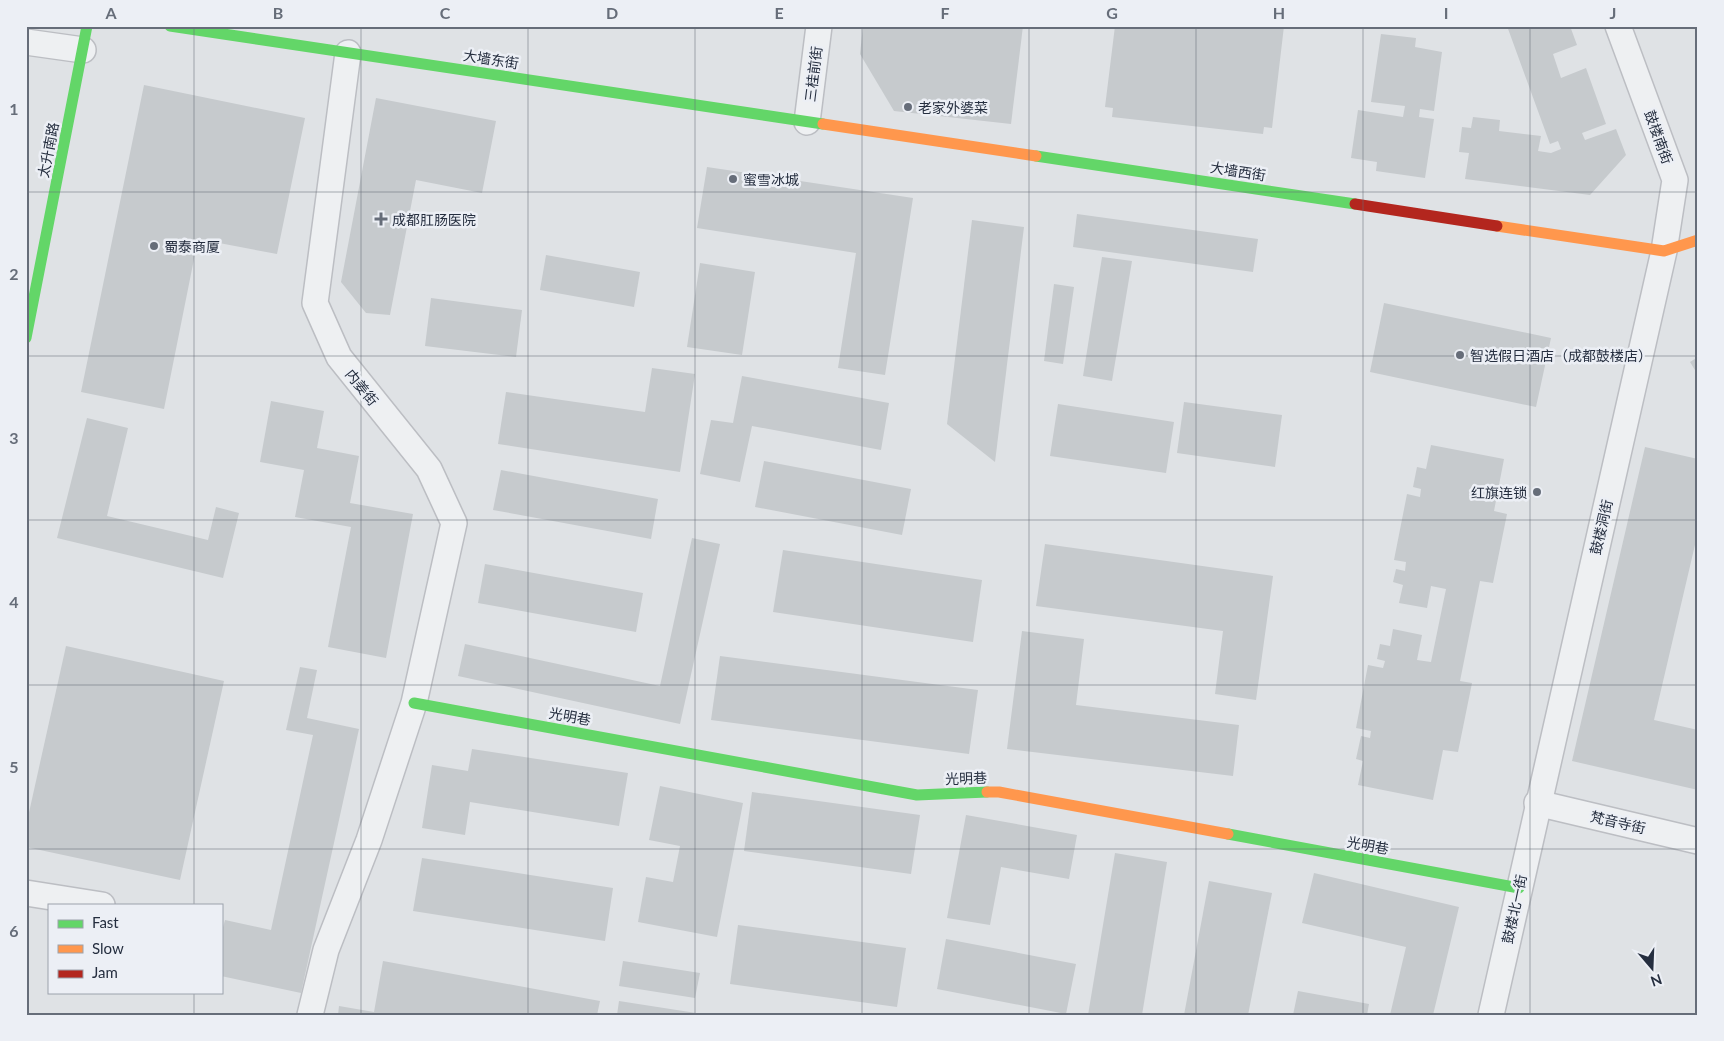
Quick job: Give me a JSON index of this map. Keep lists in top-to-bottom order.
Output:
{
  "streets": {
    "street": [
      "大墙东街",
      "三桂前街",
      "鼓楼南街",
      "太升南路",
      "大墙西街",
      "内姜街",
      "鼓楼洞街",
      "光明巷",
      "梵音寺街",
      "鼓楼北一街"
    ]
  },
  "crossings": [
    ["大墙东街", "三桂前街"],
    ["大墙东街", "大墙西街"],
    ["大墙东街", "内姜街"],
    ["三桂前街", "大墙西街"],
    ["鼓楼南街", "大墙西街"],
    ["鼓楼南街", "鼓楼洞街"],
    ["大墙西街", "鼓楼洞街"],
    ["内姜街", "光明巷"],
    ["鼓楼洞街", "梵音寺街"],
    ["鼓楼洞街", "鼓楼北一街"],
    ["光明巷", "鼓楼北一街"],
    ["梵音寺街", "鼓楼北一街"]
  ],
  "places": {
    "other": [
      "老家外婆菜",
      "蜜雪冰城",
      "蜀泰商厦",
      "智选假日酒店（成都鼓楼店）",
      "红旗连锁"
    ],
    "health": ["成都肛肠医院"]
  },
  "legend": ["Fast", "Slow", "Jam"],
  "north": "bottom",
  "grid": {
    "columns": [
      "A",
      "B",
      "C",
      "D",
      "E",
      "F",
      "G",
      "H",
      "I",
      "J"
    ],
    "rows": [
      "1",
      "2",
      "3",
      "4",
      "5",
      "6"
    ]
  }
}
